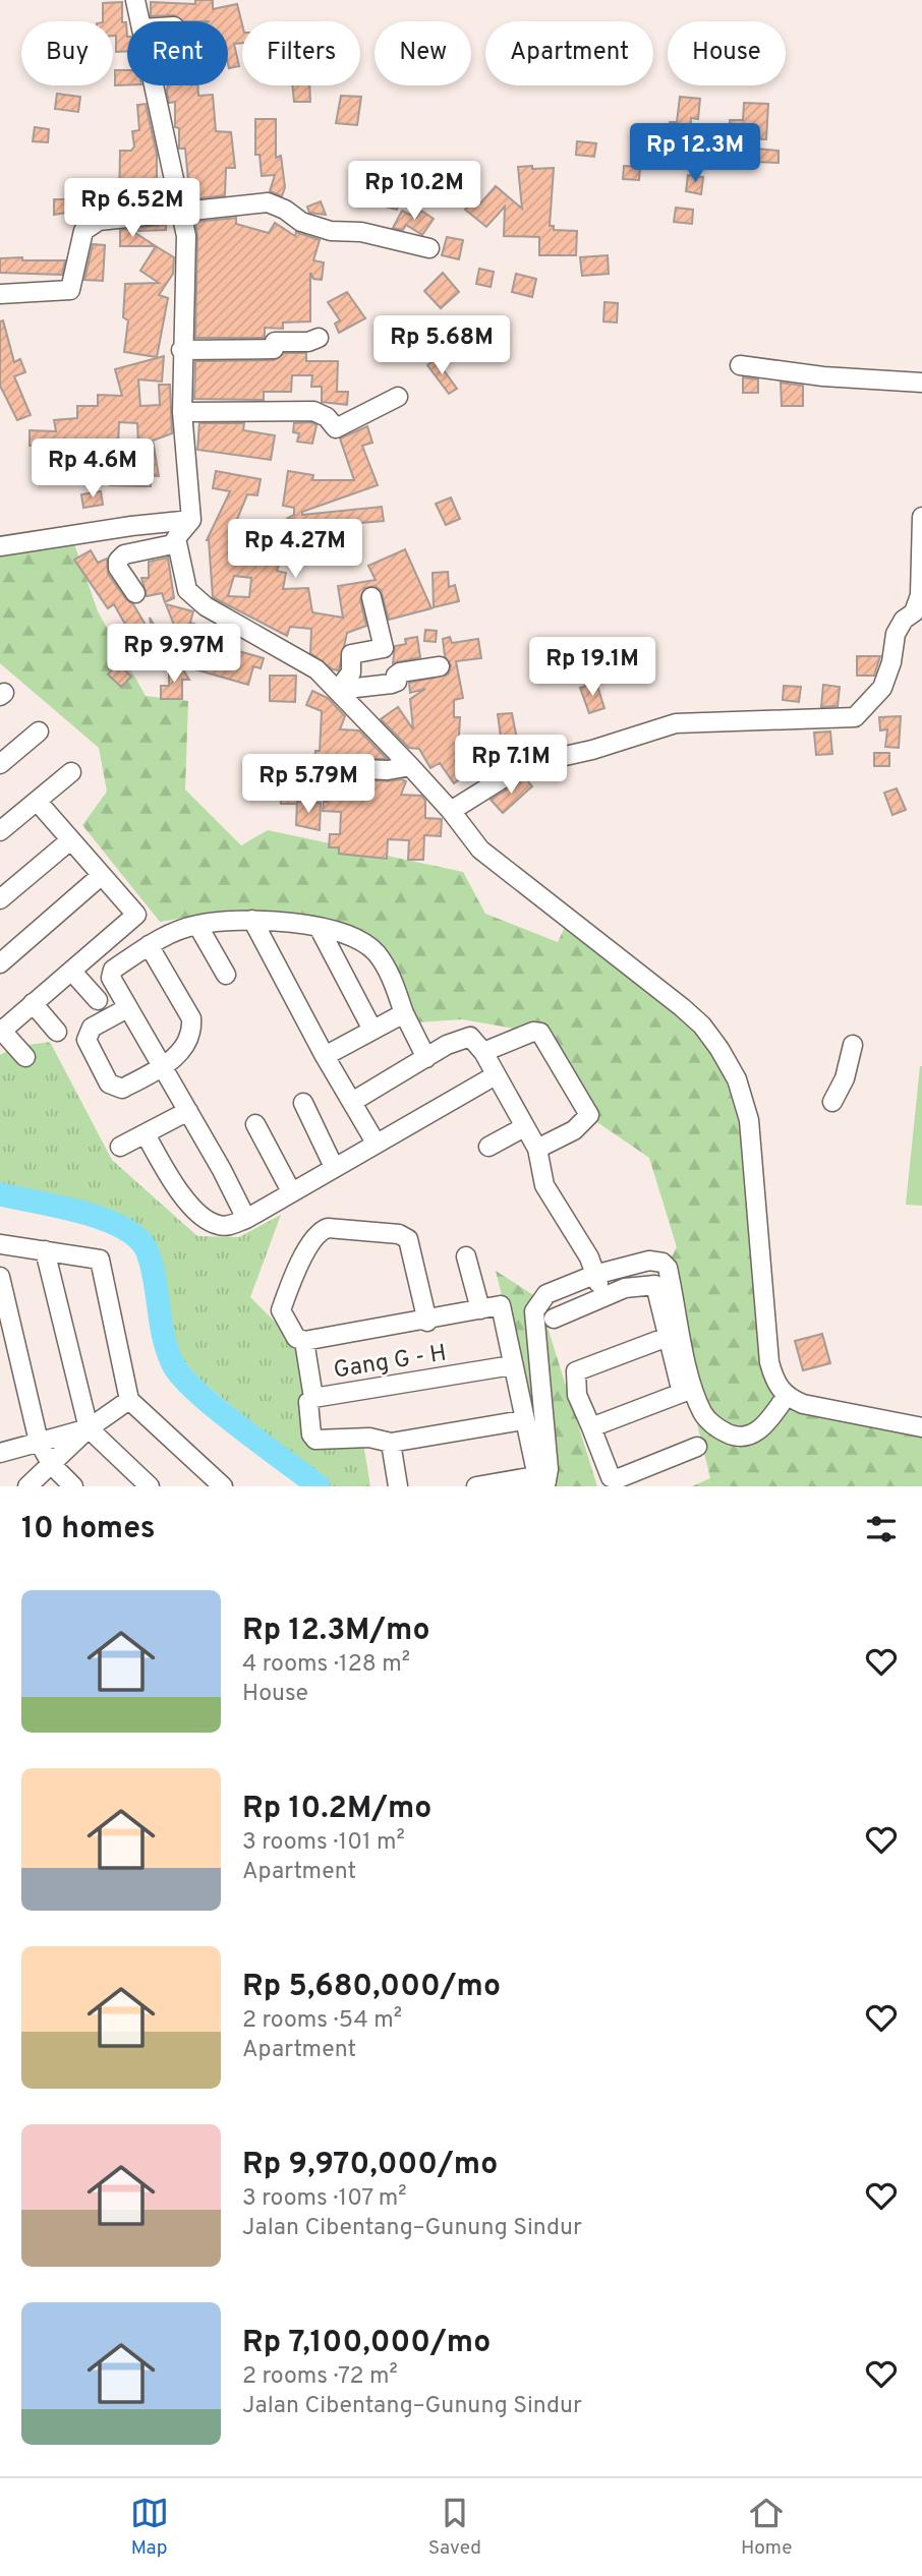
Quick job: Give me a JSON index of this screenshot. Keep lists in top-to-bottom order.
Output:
{
  "streets": {
    "street": ["Gang G - H"]
  },
  "page": {
    "chip": [
      "Buy",
      "Rent",
      "Filters",
      "New",
      "Apartment",
      "House"
    ],
    "price": [
      "Rp 12.3M",
      "Rp 10.2M",
      "Rp 6.52M",
      "Rp 5.68M",
      "Rp 4.6M",
      "Rp 4.27M",
      "Rp 9.97M",
      "Rp 19.1M",
      "Rp 7.1M",
      "Rp 5.79M"
    ],
    "heading": "10 homes",
    "list": [
      {
        "name": "Rp 12.3M/mo",
        "note": "4 rooms · 128 m² · House"
      },
      {
        "name": "Rp 10.2M/mo",
        "note": "3 rooms · 101 m² · Apartment"
      },
      {
        "name": "Rp 5,680,000/mo",
        "note": "2 rooms · 54 m² · Apartment"
      },
      {
        "name": "Rp 9,970,000/mo",
        "note": "3 rooms · 107 m² · Jalan Cibentang–Gunung Sindur"
      },
      {
        "name": "Rp 7,100,000/mo",
        "note": "2 rooms · 72 m² · Jalan Cibentang–Gunung Sindur"
      }
    ],
    "tabs": ["Map", "Saved", "Home"]
  }
}
